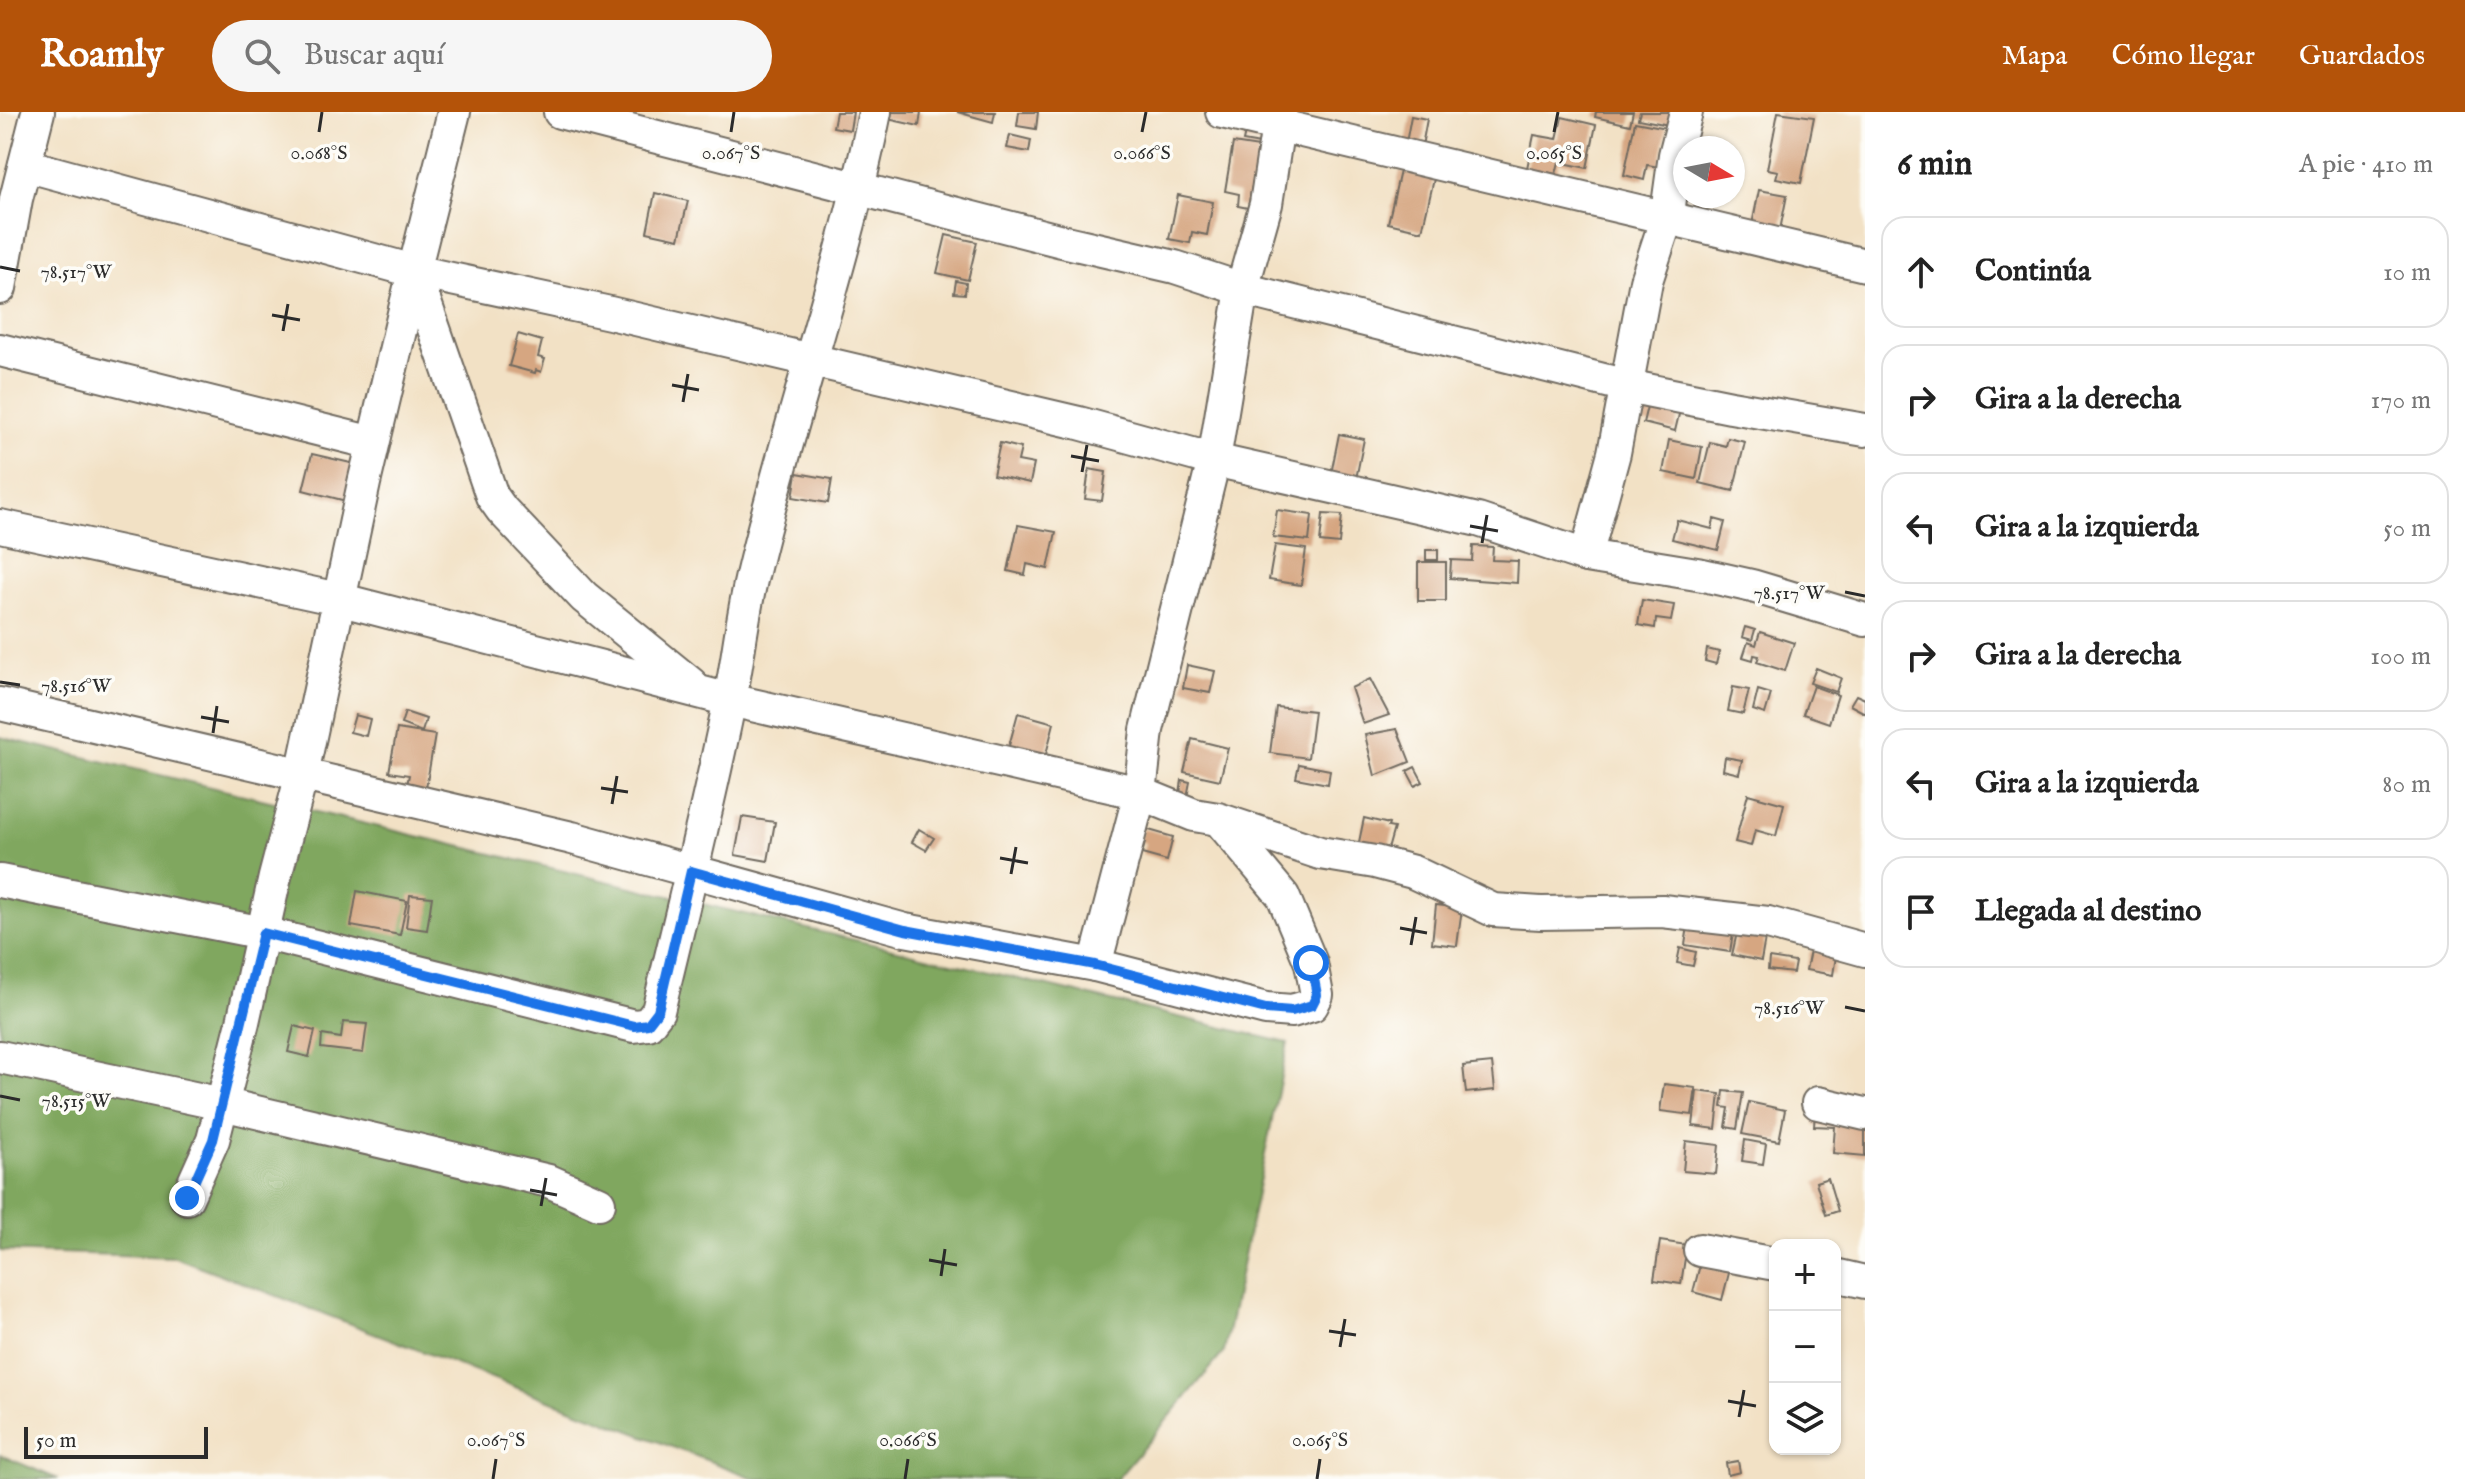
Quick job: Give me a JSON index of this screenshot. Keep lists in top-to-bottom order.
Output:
{
  "scale_bar": "50 m",
  "north": "right",
  "page": {
    "header": "Roamly",
    "search": "Buscar aquí",
    "nav": ["Mapa", "Cómo llegar", "Guardados"],
    "heading": ["6 min", "A pie · 410 m"],
    "list": [
      ["Continúa", "10 m"],
      ["Gira a la derecha", "170 m"],
      ["Gira a la izquierda", "50 m"],
      ["Gira a la derecha", "100 m"],
      ["Gira a la izquierda", "80 m"],
      "Llegada al destino"
    ],
    "map_buttons": ["+", "−"],
    "scale": "50 m"
  },
  "coordinates": [
    "0.068°S",
    "0.067°S",
    "0.066°S",
    "0.065°S",
    "78.517°W",
    "78.516°W",
    "78.515°W"
  ]
}
